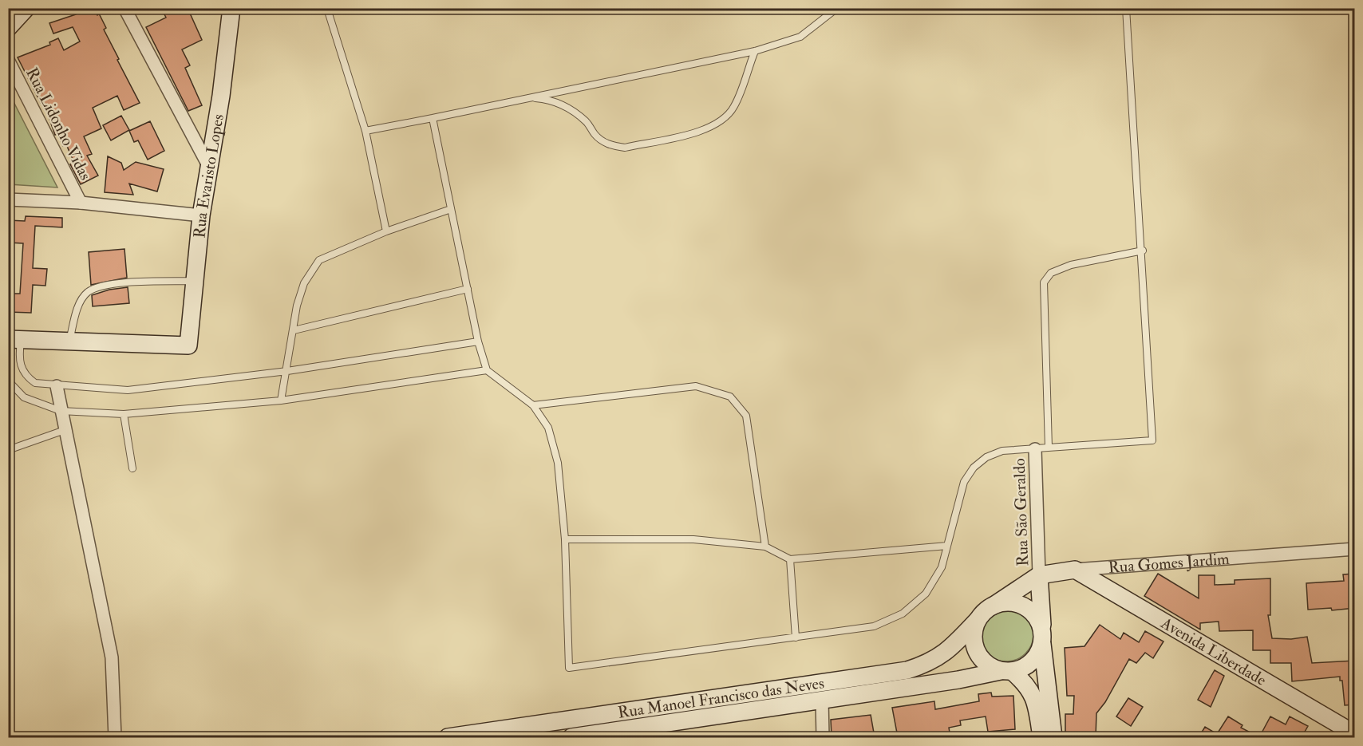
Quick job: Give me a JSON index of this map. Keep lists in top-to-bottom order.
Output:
{
  "streets": {
    "main road": [
      "Rua Evaristo Lopes",
      "Rua Gomes Jardim",
      "Avenida Liberdade",
      "Rua Manoel Francisco das Neves"
    ],
    "street": ["Rua Lidonho Vidas", "Rua São Geraldo"]
  },
  "crossings": [
    ["Rua São Geraldo", "Rua Gomes Jardim"],
    ["Rua Gomes Jardim", "Avenida Liberdade"],
    ["Rua Gomes Jardim", "Rua Manoel Francisco das Neves"]
  ]
}
